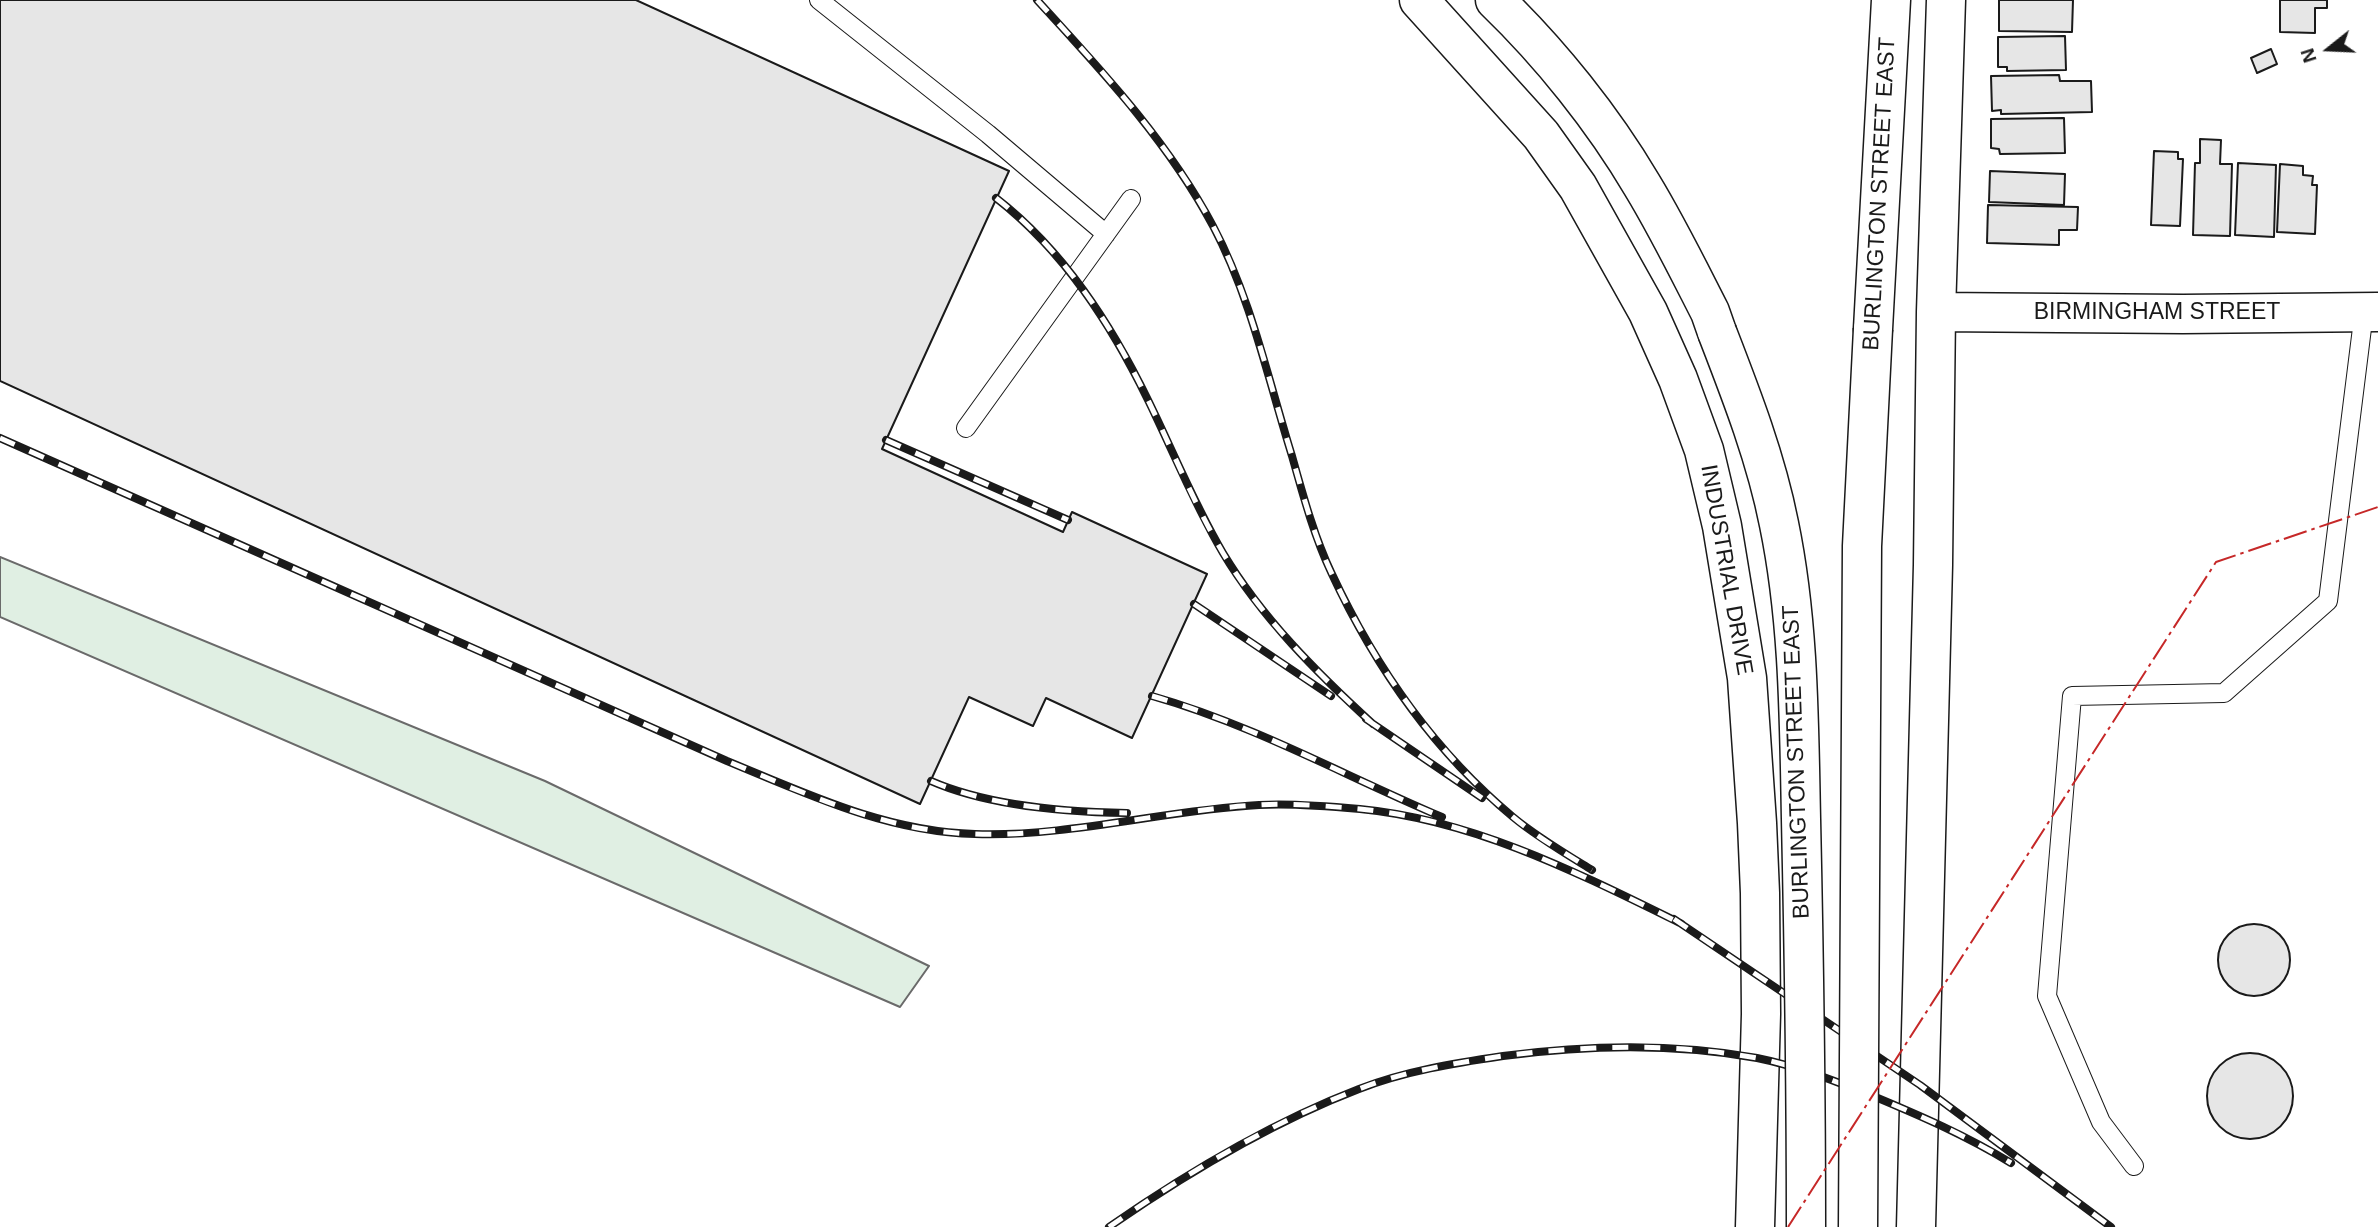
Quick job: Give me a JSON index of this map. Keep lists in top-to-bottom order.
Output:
{
  "streets": {
    "street": ["BURLINGTON STREET EAST", "BIRMINGHAM STREET", "INDUSTRIAL DRIVE"]
  },
  "north": "left"
}
